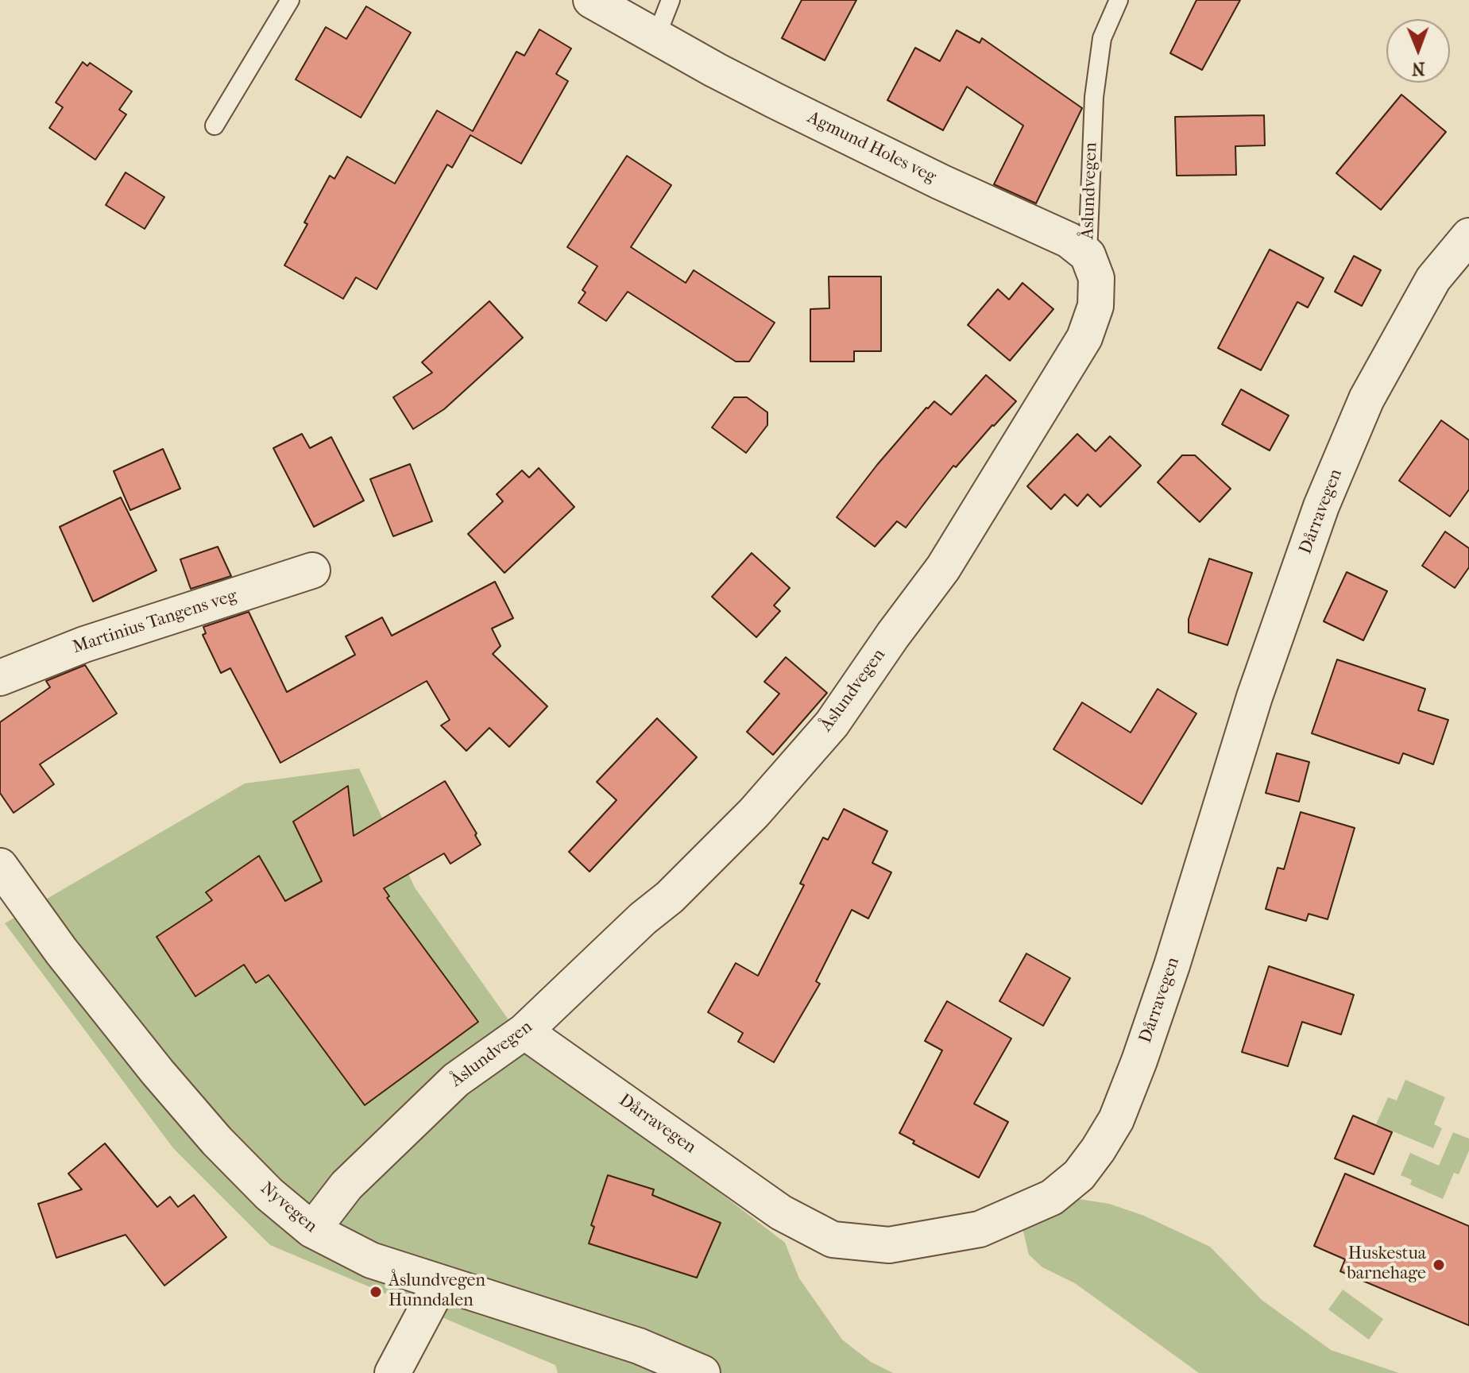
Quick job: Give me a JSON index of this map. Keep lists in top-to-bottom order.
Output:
{
  "streets": {
    "street": [
      "Agmund Holes veg",
      "Åslundvegen",
      "Dårravegen",
      "Martinius Tangens veg",
      "Nyvegen"
    ]
  },
  "crossings": [
    ["Agmund Holes veg", "Åslundvegen"],
    ["Åslundvegen", "Dårravegen"],
    ["Åslundvegen", "Nyvegen"]
  ],
  "places": ["Huskestua barnehage", "Åslundvegen Hunndalen"],
  "north": "bottom"
}
